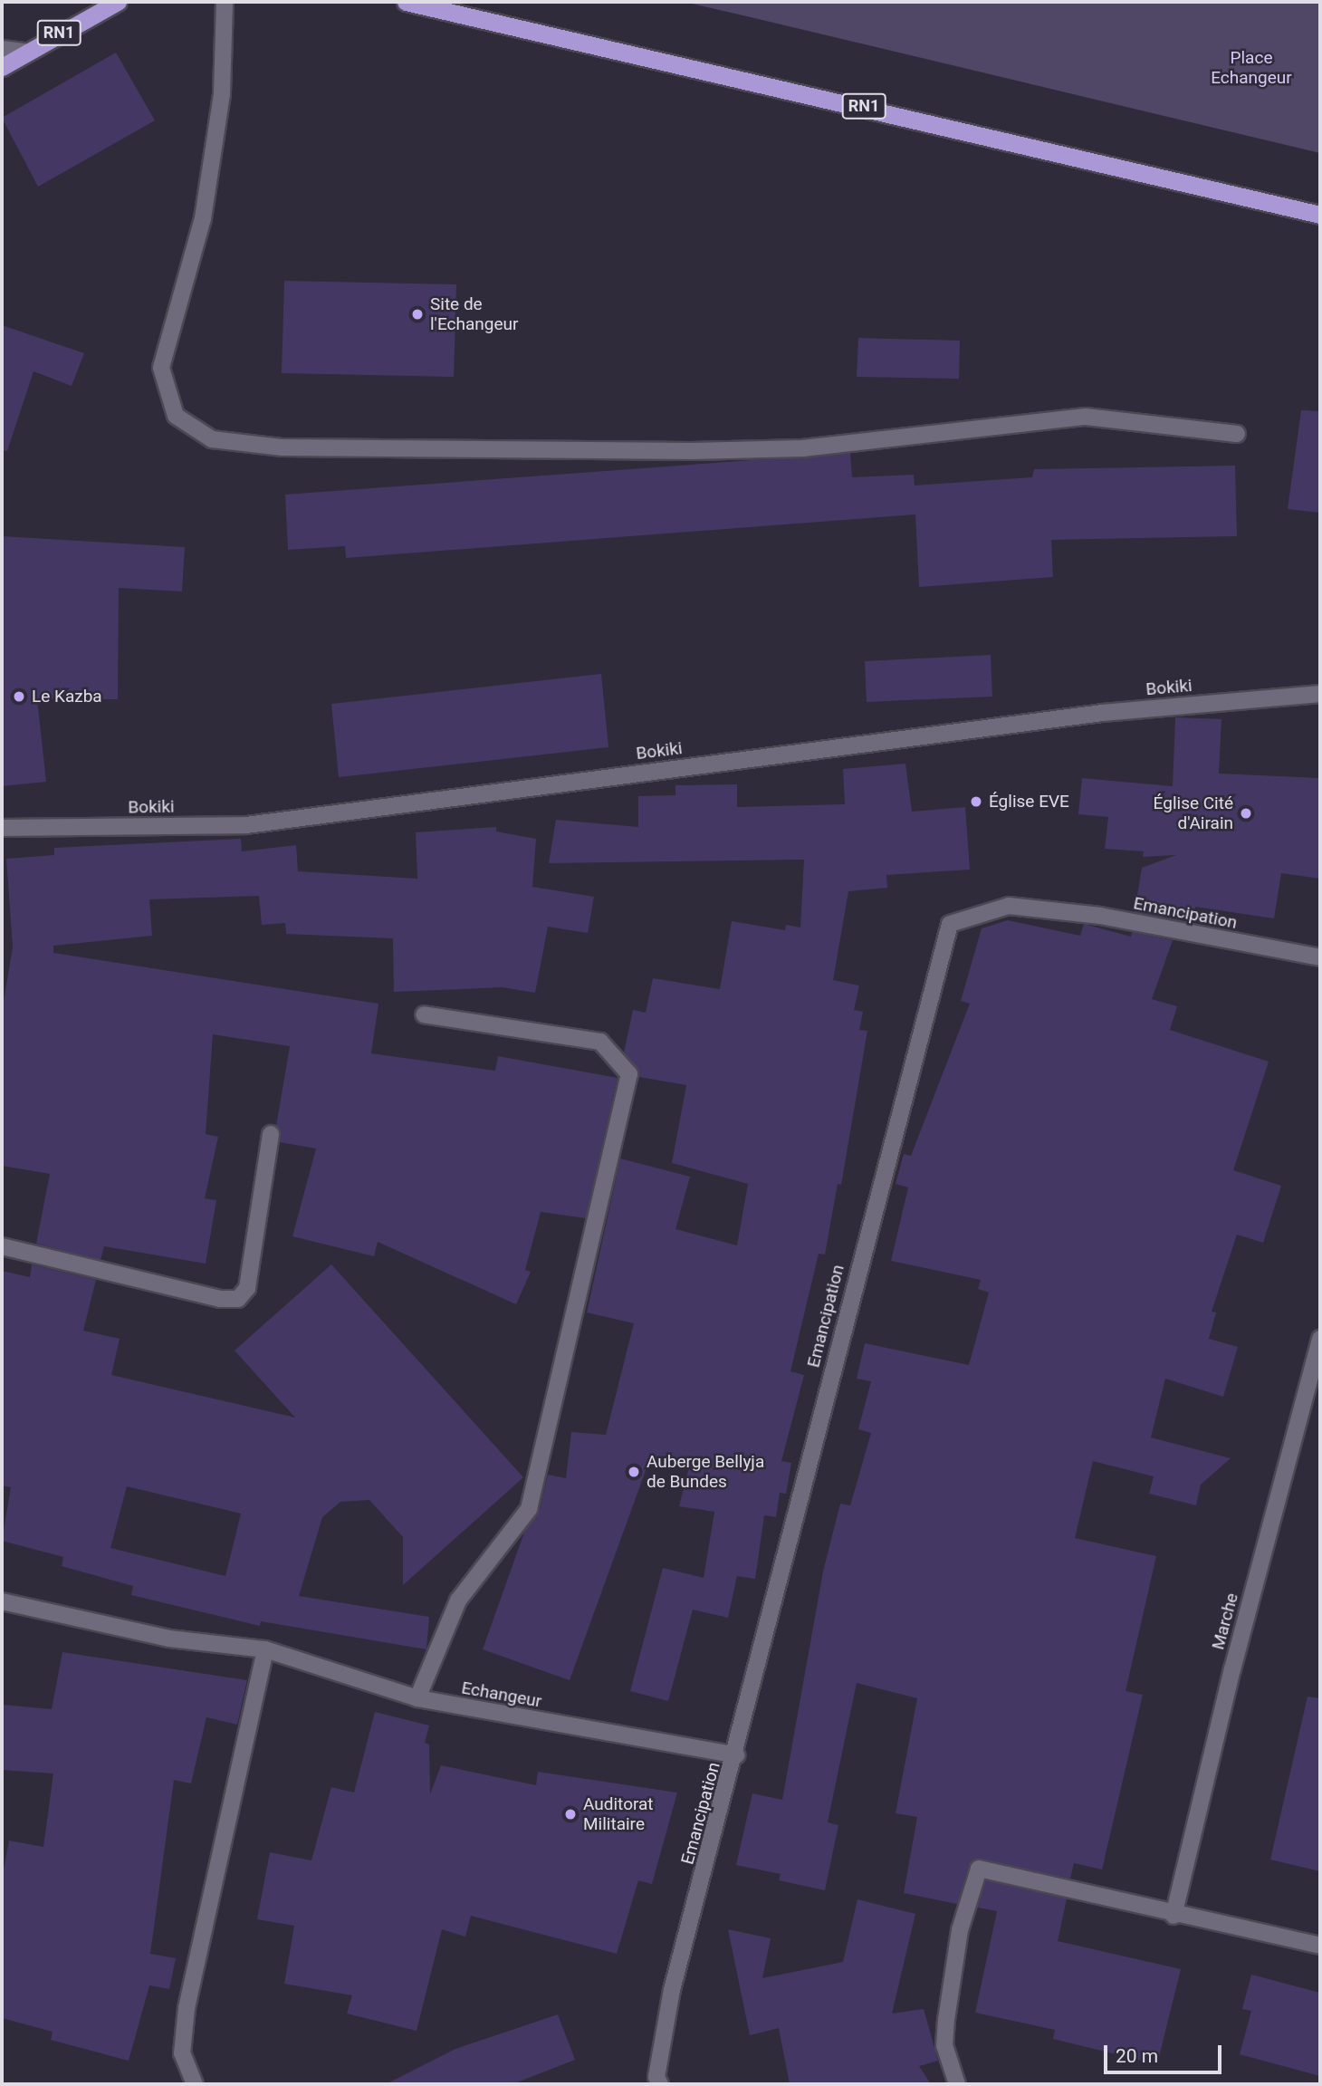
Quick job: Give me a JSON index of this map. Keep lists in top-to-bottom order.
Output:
{
  "streets": {
    "highway": ["RN1"],
    "street": [
      "Bokiki",
      "Emancipation",
      "Marche",
      "Echangeur"
    ]
  },
  "crossings": [
    ["Emancipation", "Echangeur"]
  ],
  "parks": ["Place Echangeur"],
  "places": [
    "Site de l'Echangeur",
    "Le Kazba",
    "Église EVE",
    "Église Cité d'Airain",
    "Auberge Bellyja de Bundes",
    "Auditorat Militaire"
  ],
  "scale_bar": "20 m"
}
